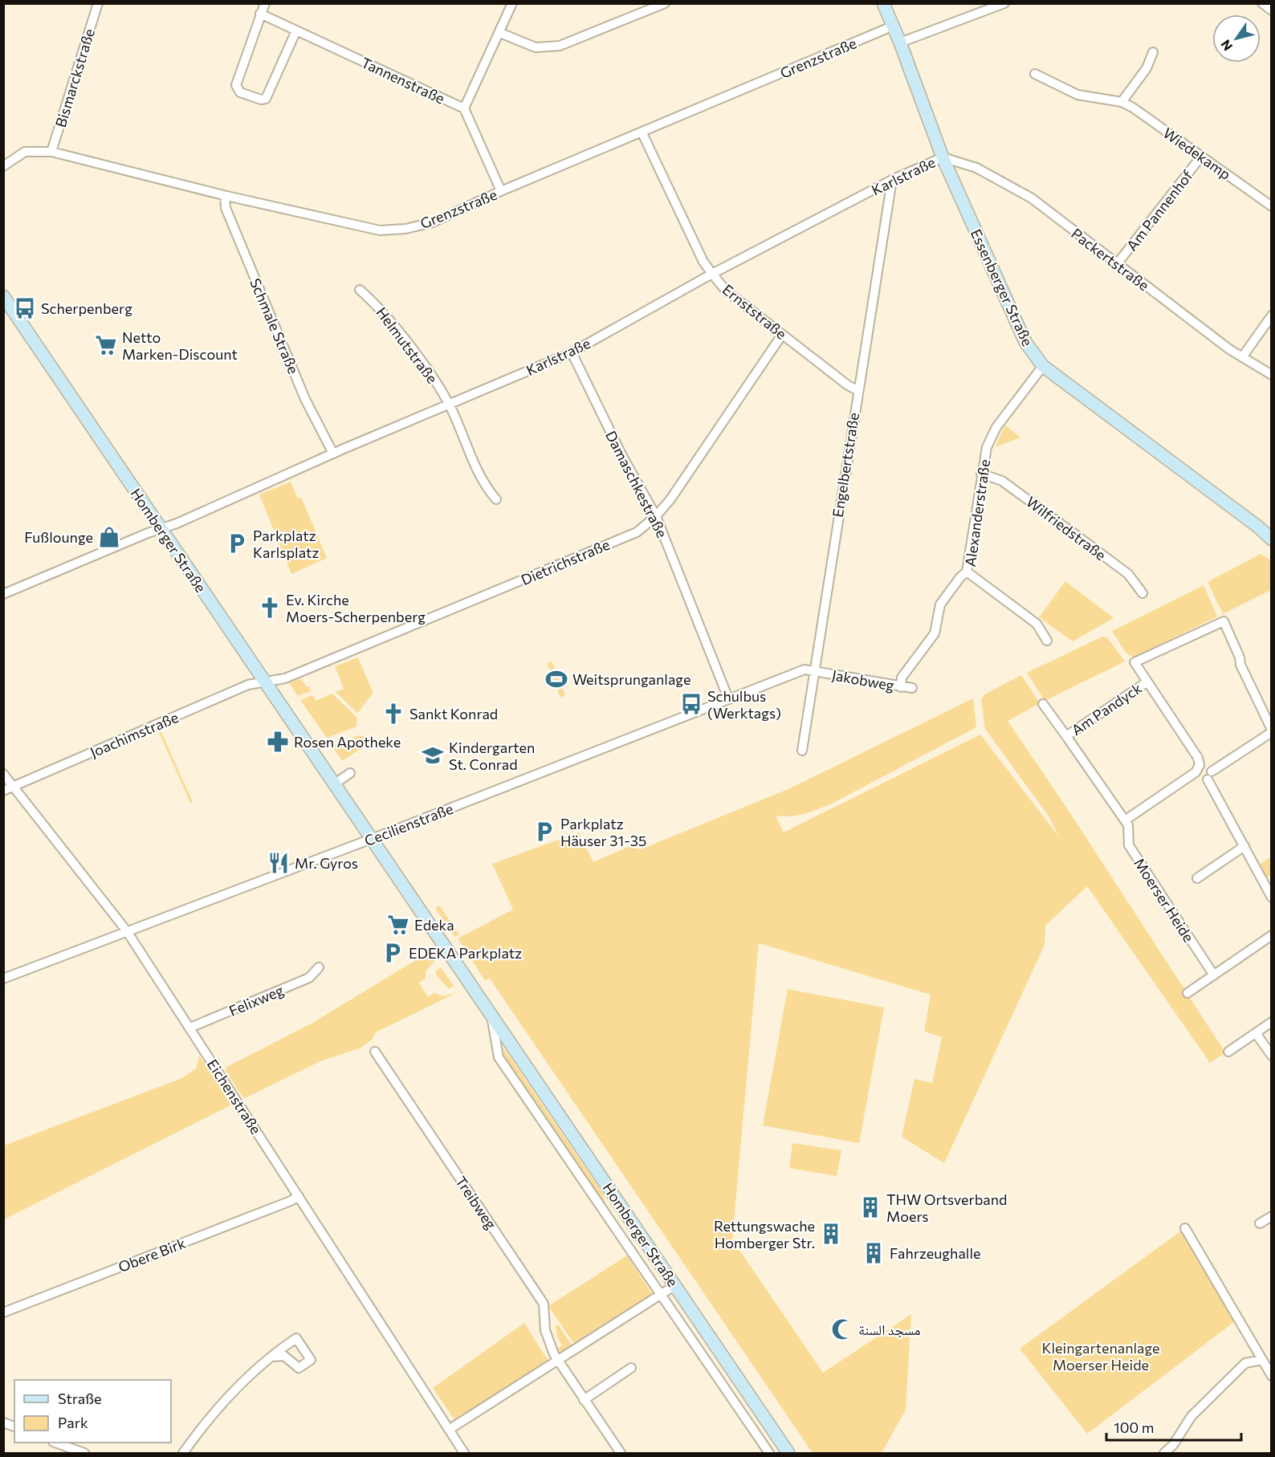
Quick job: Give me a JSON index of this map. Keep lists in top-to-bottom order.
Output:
{
  "streets": {
    "main road": ["Essenberger Straße", "Homberger Straße"],
    "street": [
      "Grenzstraße",
      "Bismarckstraße",
      "Tannenstraße",
      "Wiedekamp",
      "Karlstraße",
      "Am Pannenhof",
      "Packertstraße",
      "Ernststraße",
      "Schmale Straße",
      "Helmutstraße",
      "Engelbertstraße",
      "Damaschkestraße",
      "Alexanderstraße",
      "Wilfriedstraße",
      "Dietrichstraße",
      "Jakobweg",
      "Am Pandyck",
      "Joachimstraße",
      "Cecilienstraße",
      "Moerser Heide",
      "Felixweg",
      "Eichenstraße",
      "Treibweg",
      "Obere Birk"
    ]
  },
  "crossings": [
    ["Grenzstraße", "Bismarckstraße"],
    ["Grenzstraße", "Essenberger Straße"],
    ["Grenzstraße", "Ernststraße"],
    ["Grenzstraße", "Schmale Straße"],
    ["Wiedekamp", "Am Pannenhof"],
    ["Karlstraße", "Packertstraße"],
    ["Karlstraße", "Essenberger Straße"],
    ["Karlstraße", "Ernststraße"],
    ["Karlstraße", "Schmale Straße"],
    ["Karlstraße", "Helmutstraße"],
    ["Karlstraße", "Engelbertstraße"],
    ["Karlstraße", "Damaschkestraße"],
    ["Karlstraße", "Homberger Straße"],
    ["Am Pannenhof", "Packertstraße"],
    ["Packertstraße", "Essenberger Straße"],
    ["Essenberger Straße", "Alexanderstraße"],
    ["Ernststraße", "Engelbertstraße"],
    ["Ernststraße", "Dietrichstraße"],
    ["Engelbertstraße", "Jakobweg"],
    ["Engelbertstraße", "Cecilienstraße"],
    ["Damaschkestraße", "Dietrichstraße"],
    ["Damaschkestraße", "Cecilienstraße"],
    ["Alexanderstraße", "Wilfriedstraße"],
    ["Homberger Straße", "Dietrichstraße"],
    ["Homberger Straße", "Joachimstraße"],
    ["Homberger Straße", "Cecilienstraße"],
    ["Dietrichstraße", "Joachimstraße"],
    ["Jakobweg", "Cecilienstraße"],
    ["Am Pandyck", "Moerser Heide"],
    ["Joachimstraße", "Eichenstraße"],
    ["Cecilienstraße", "Eichenstraße"],
    ["Felixweg", "Eichenstraße"],
    ["Eichenstraße", "Obere Birk"]
  ],
  "parks": ["Kleingartenanlage Moerser Heide"],
  "places": {
    "bus stop": ["Scherpenberg", "Schulbus (Werktags)"],
    "supermarket": ["Netto Marken-Discount", "Edeka"],
    "shop": ["Fußlounge"],
    "parking": ["Parkplatz Karlsplatz", "Parkplatz Häuser 31-35", "EDEKA Parkplatz"],
    "church": ["Ev. Kirche Moers-Scherpenberg", "Sankt Konrad"],
    "sports": ["Weitsprunganlage"],
    "pharmacy": ["Rosen Apotheke"],
    "school or university": ["Kindergarten St. Conrad"],
    "restaurant": ["Mr. Gyros"],
    "building": ["THW Ortsverband Moers", "Rettungswache Homberger Str.", "Fahrzeughalle"],
    "mosque": ["مسجد السنة"]
  },
  "legend": ["Straße", "Park"],
  "scale_bar": "100 m",
  "north": "bottom left"
}
